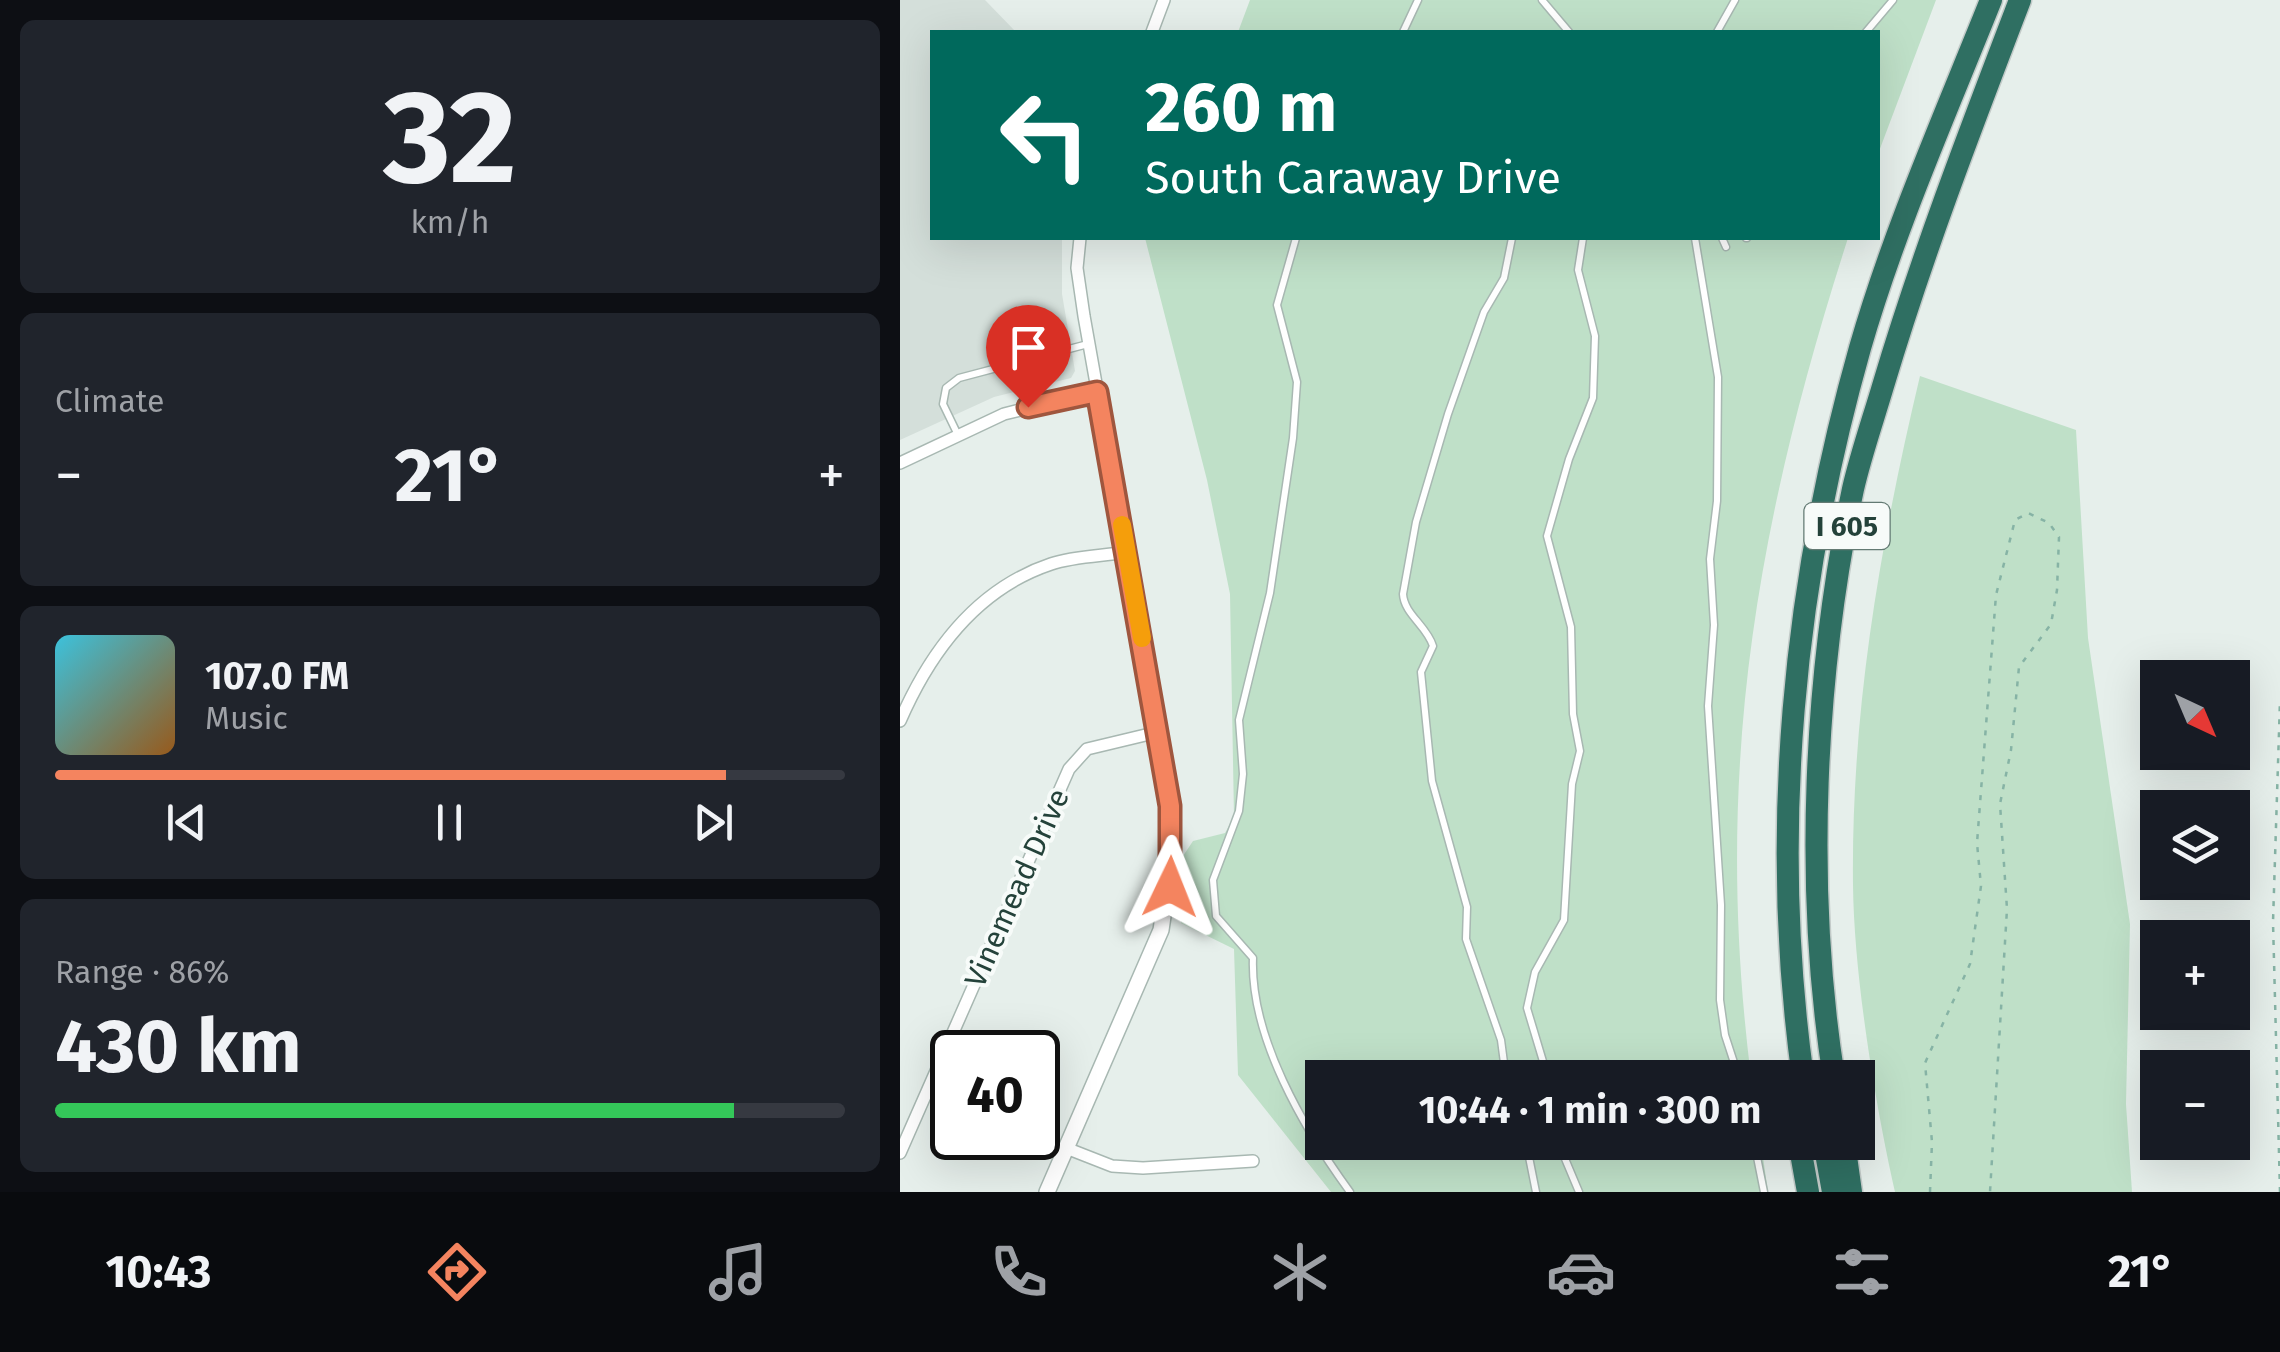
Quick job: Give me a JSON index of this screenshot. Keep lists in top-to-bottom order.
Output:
{
  "streets": {
    "highway": ["I 605"],
    "street": ["Vinemead Drive"]
  },
  "north": "bottom right",
  "page": {
    "tile": [
      ["32", "km/h"],
      "Climate",
      ["Range · 86%", "430 km"]
    ],
    "turn": ["260 m", "South Caraway Drive"],
    "heat": ["−", "21°", "+"],
    "song": ["107.0 FM", "Music"],
    "map_buttons": ["+", "−"],
    "limit": "40",
    "trip": "10:44 · 1 min · 300 m",
    "tabs": ["10:43", "21°"]
  }
}
